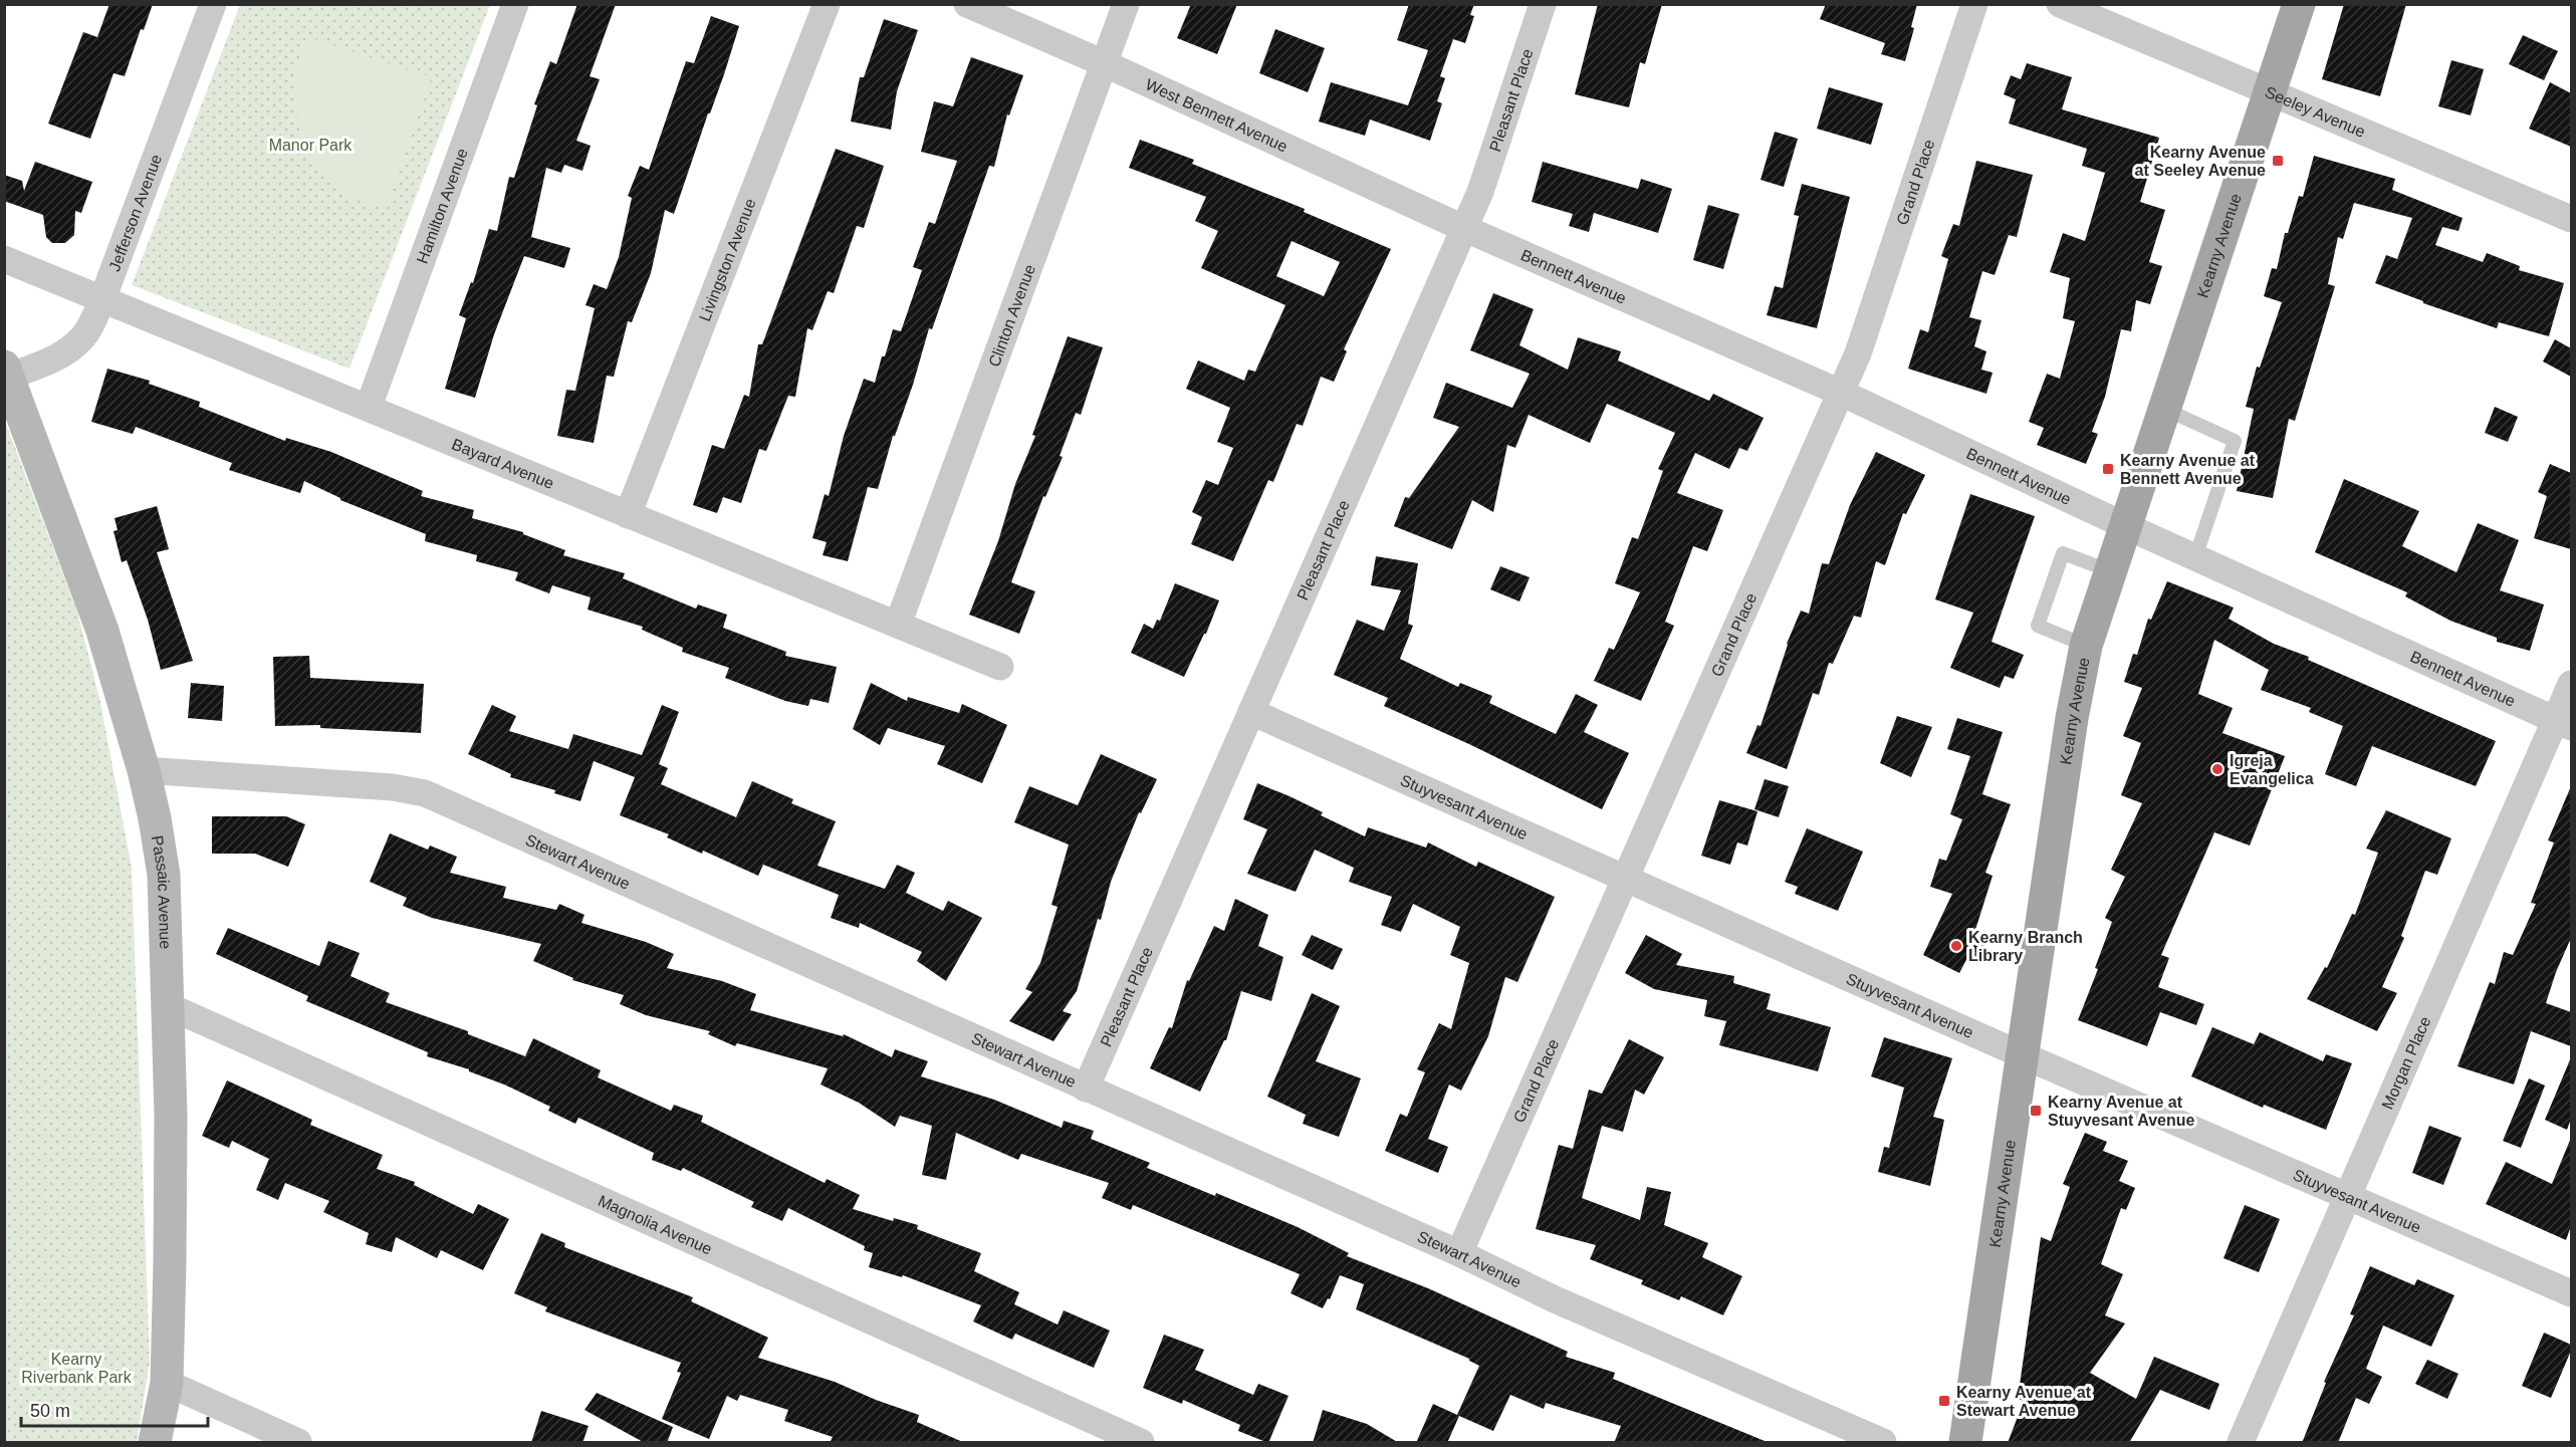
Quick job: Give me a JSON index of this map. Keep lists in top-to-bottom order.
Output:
{
  "streets": {
    "main road": ["Kearny Avenue", "Passaic Avenue"],
    "street": [
      "Pleasant Place",
      "Seeley Avenue",
      "West Bennett Avenue",
      "Grand Place",
      "Hamilton Avenue",
      "Jefferson Avenue",
      "Livingston Avenue",
      "Bennett Avenue",
      "Clinton Avenue",
      "Bayard Avenue",
      "Stuyvesant Avenue",
      "Stewart Avenue",
      "Morgan Place",
      "Magnolia Avenue"
    ]
  },
  "crossings": [
    ["Pleasant Place", "West Bennett Avenue"],
    ["Pleasant Place", "Bennett Avenue"],
    ["Pleasant Place", "Stuyvesant Avenue"],
    ["Pleasant Place", "Stewart Avenue"],
    ["Seeley Avenue", "Kearny Avenue"],
    ["West Bennett Avenue", "Bennett Avenue"],
    ["West Bennett Avenue", "Clinton Avenue"],
    ["Grand Place", "Bennett Avenue"],
    ["Grand Place", "Stuyvesant Avenue"],
    ["Grand Place", "Stewart Avenue"],
    ["Hamilton Avenue", "Bayard Avenue"],
    ["Jefferson Avenue", "Bayard Avenue"],
    ["Jefferson Avenue", "Passaic Avenue"],
    ["Kearny Avenue", "Bennett Avenue"],
    ["Kearny Avenue", "Stuyvesant Avenue"],
    ["Livingston Avenue", "Bayard Avenue"],
    ["Bennett Avenue", "Morgan Place"],
    ["Clinton Avenue", "Bayard Avenue"],
    ["Stuyvesant Avenue", "Morgan Place"],
    ["Stewart Avenue", "Passaic Avenue"],
    ["Passaic Avenue", "Magnolia Avenue"]
  ],
  "parks": ["Manor Park", "Kearny Riverbank Park"],
  "places": {
    "transit": [
      "Kearny Avenue at Seeley Avenue",
      "Kearny Avenue at Bennett Avenue",
      "Kearny Avenue at Stuyvesant Avenue",
      "Kearny Avenue at Stewart Avenue"
    ],
    "other": ["Igreja Evangelica", "Kearny Branch Library"]
  },
  "scale_bar": "50 m"
}
